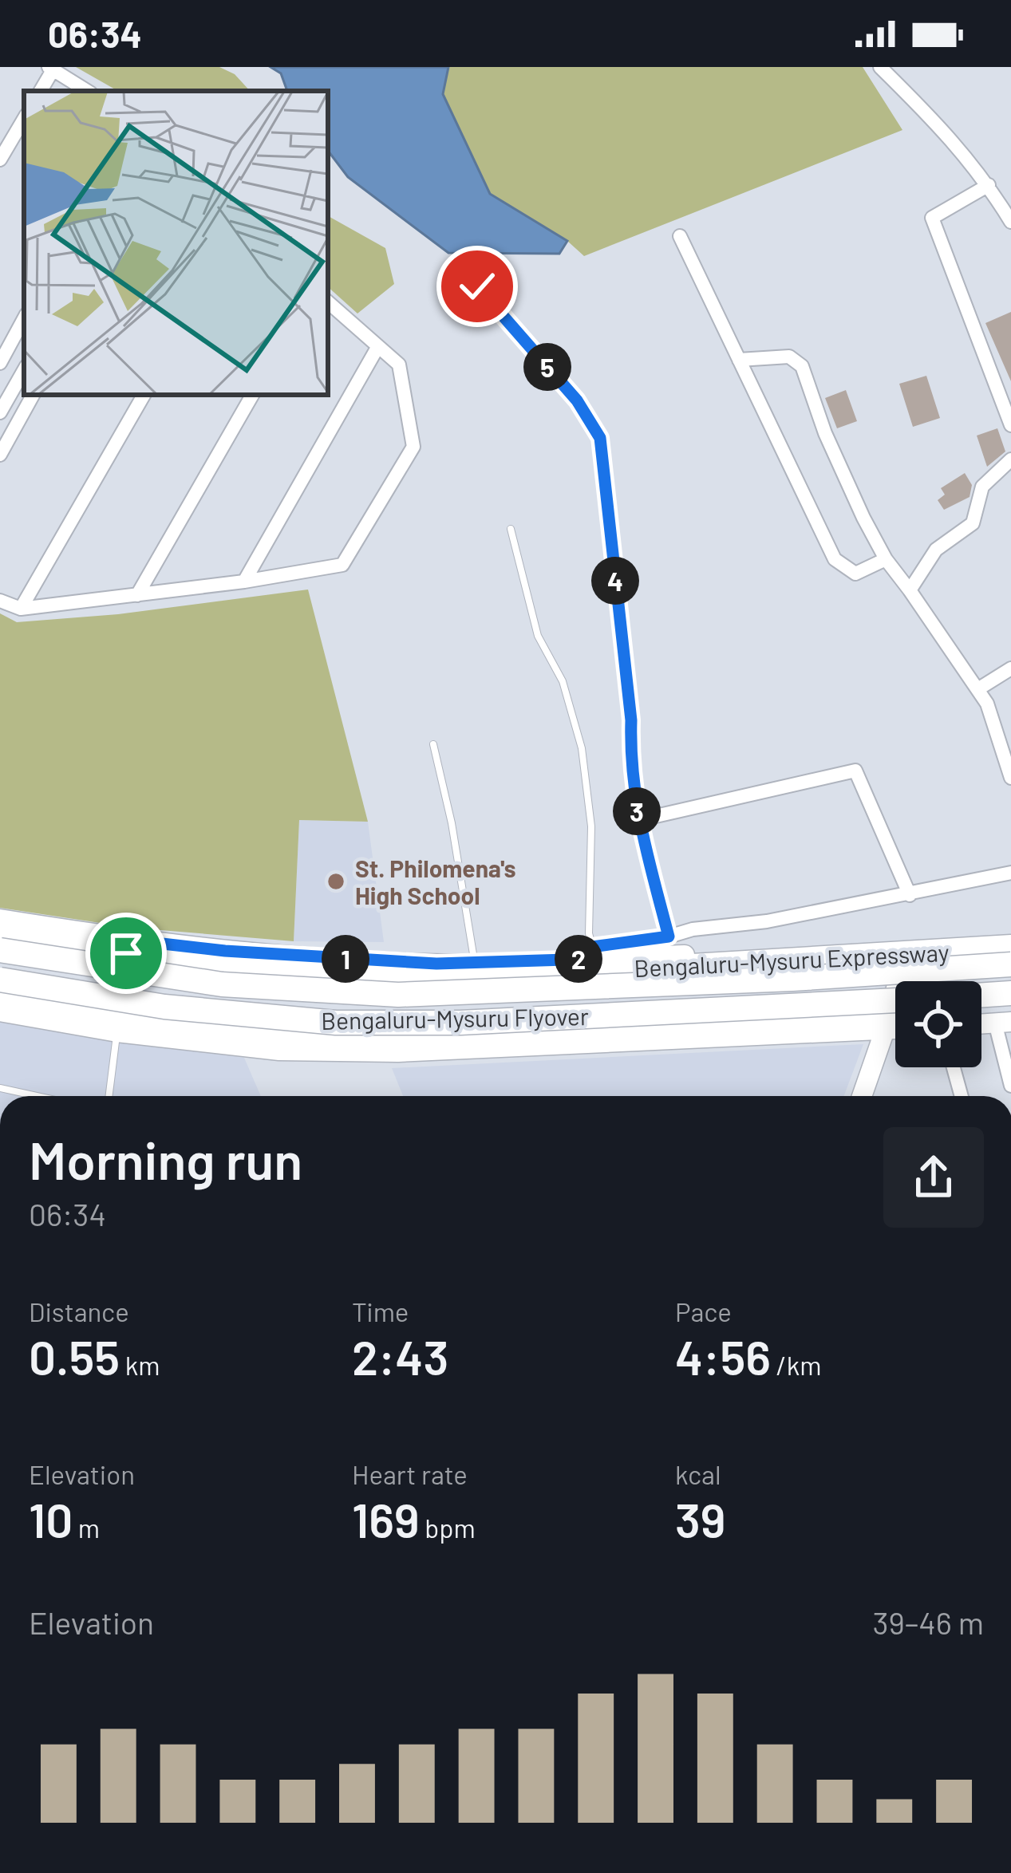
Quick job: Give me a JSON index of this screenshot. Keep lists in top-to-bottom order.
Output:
{
  "streets": {
    "highway": ["Bengaluru-Mysuru Expressway", "Bengaluru-Mysuru Flyover"]
  },
  "places": ["St. Philomena's High School"],
  "page": {
    "status": "06:34",
    "pins": [
      "5",
      "4",
      "3",
      "1",
      "2"
    ],
    "heading": ["Morning run", "06:34"],
    "stats": [
      ["Distance", "0.55 km"],
      ["Time", "2:43"],
      ["Pace", "4:56 /km"],
      ["Elevation", "10 m"],
      ["Heart rate", "169 bpm"],
      ["kcal", "39"]
    ],
    "chart": ["Elevation", "39–46 m"]
  }
}
